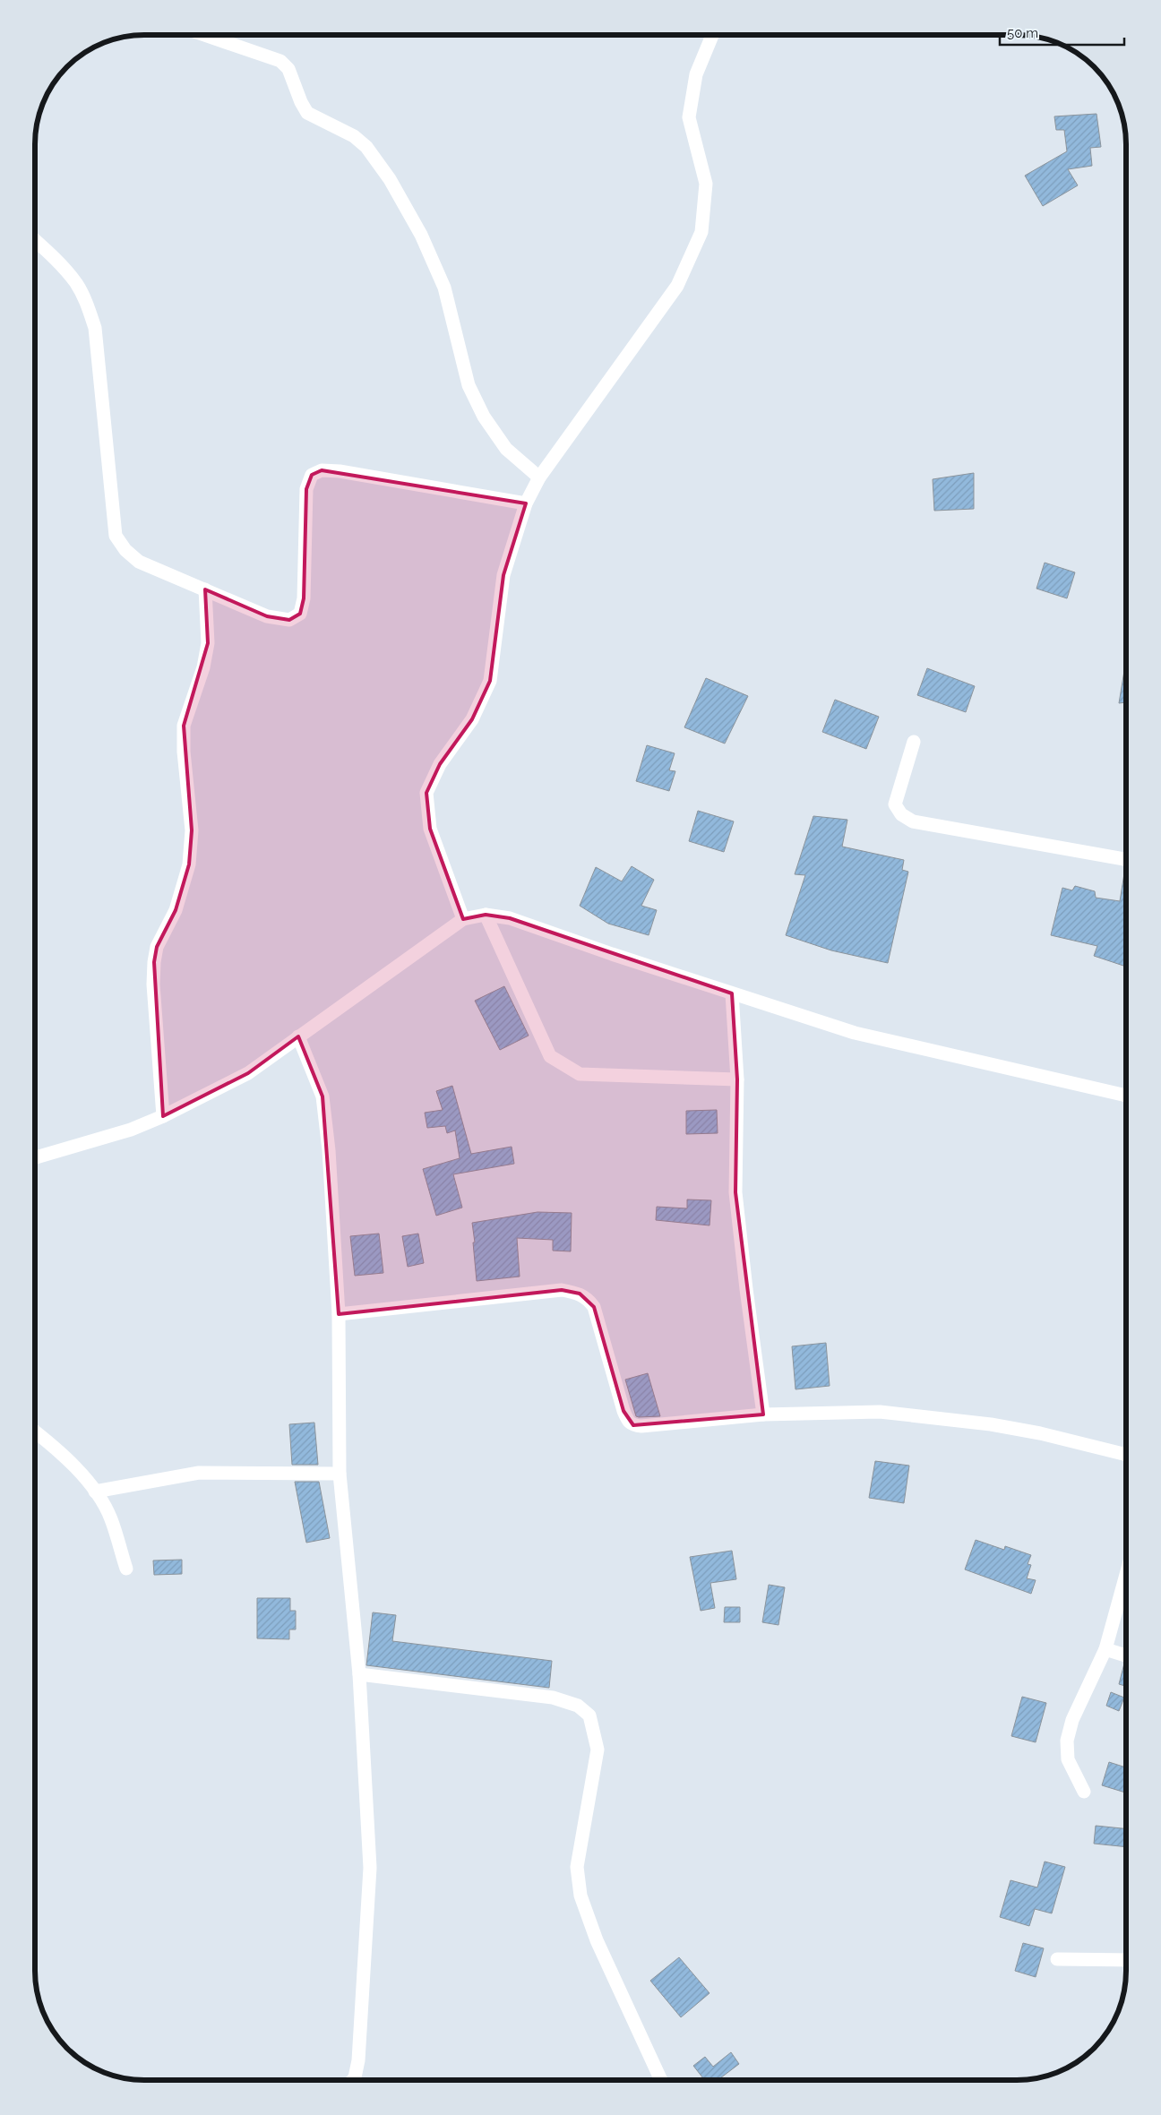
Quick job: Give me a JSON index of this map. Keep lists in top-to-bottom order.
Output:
{
  "scale_bar": "50 m"
}
